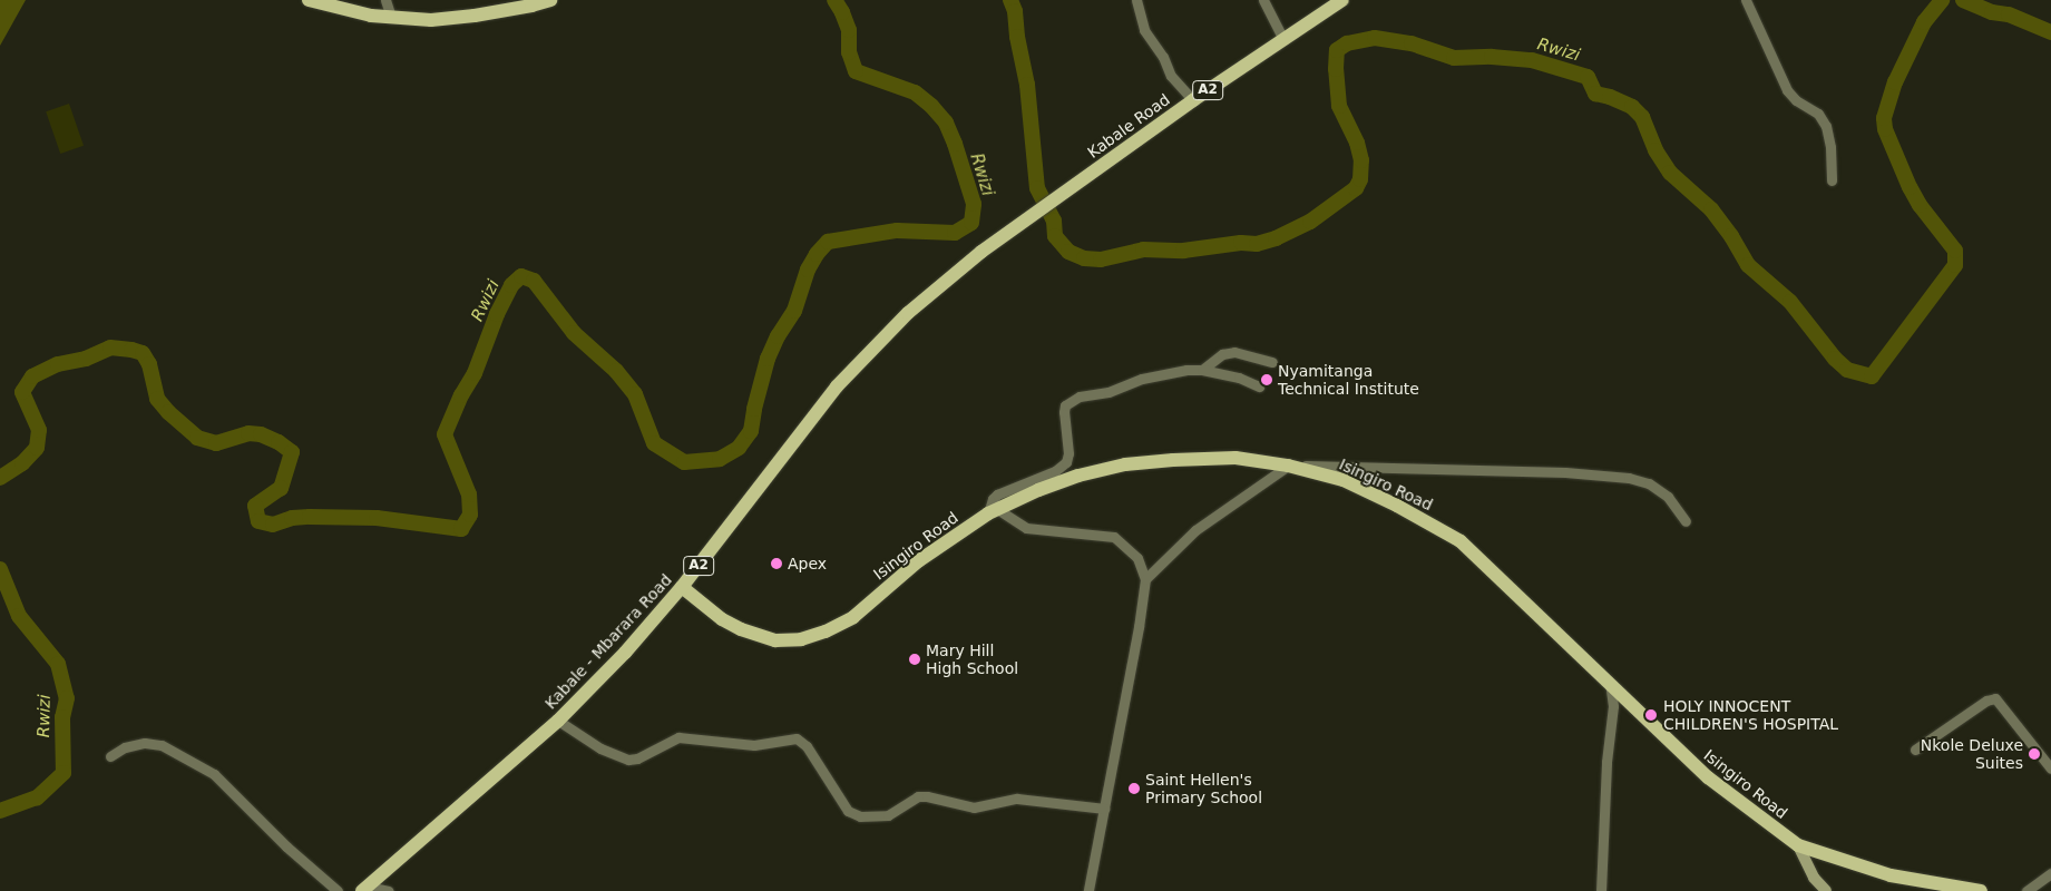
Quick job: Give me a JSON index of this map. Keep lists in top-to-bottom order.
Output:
{
  "streets": {
    "main road": [
      "A2",
      "Kabale Road",
      "Isingiro Road",
      "Kabale - Mbarara Road"
    ]
  },
  "crossings": [
    ["Kabale Road", "Kabale - Mbarara Road"],
    ["Isingiro Road", "Kabale - Mbarara Road"]
  ],
  "water": ["Rwizi"],
  "places": [
    "Nyamitanga Technical Institute",
    "Apex",
    "Mary Hill High School",
    "HOLY INNOCENT CHILDREN'S HOSPITAL",
    "Nkole Deluxe Suites",
    "Saint Hellen's Primary School"
  ]
}
